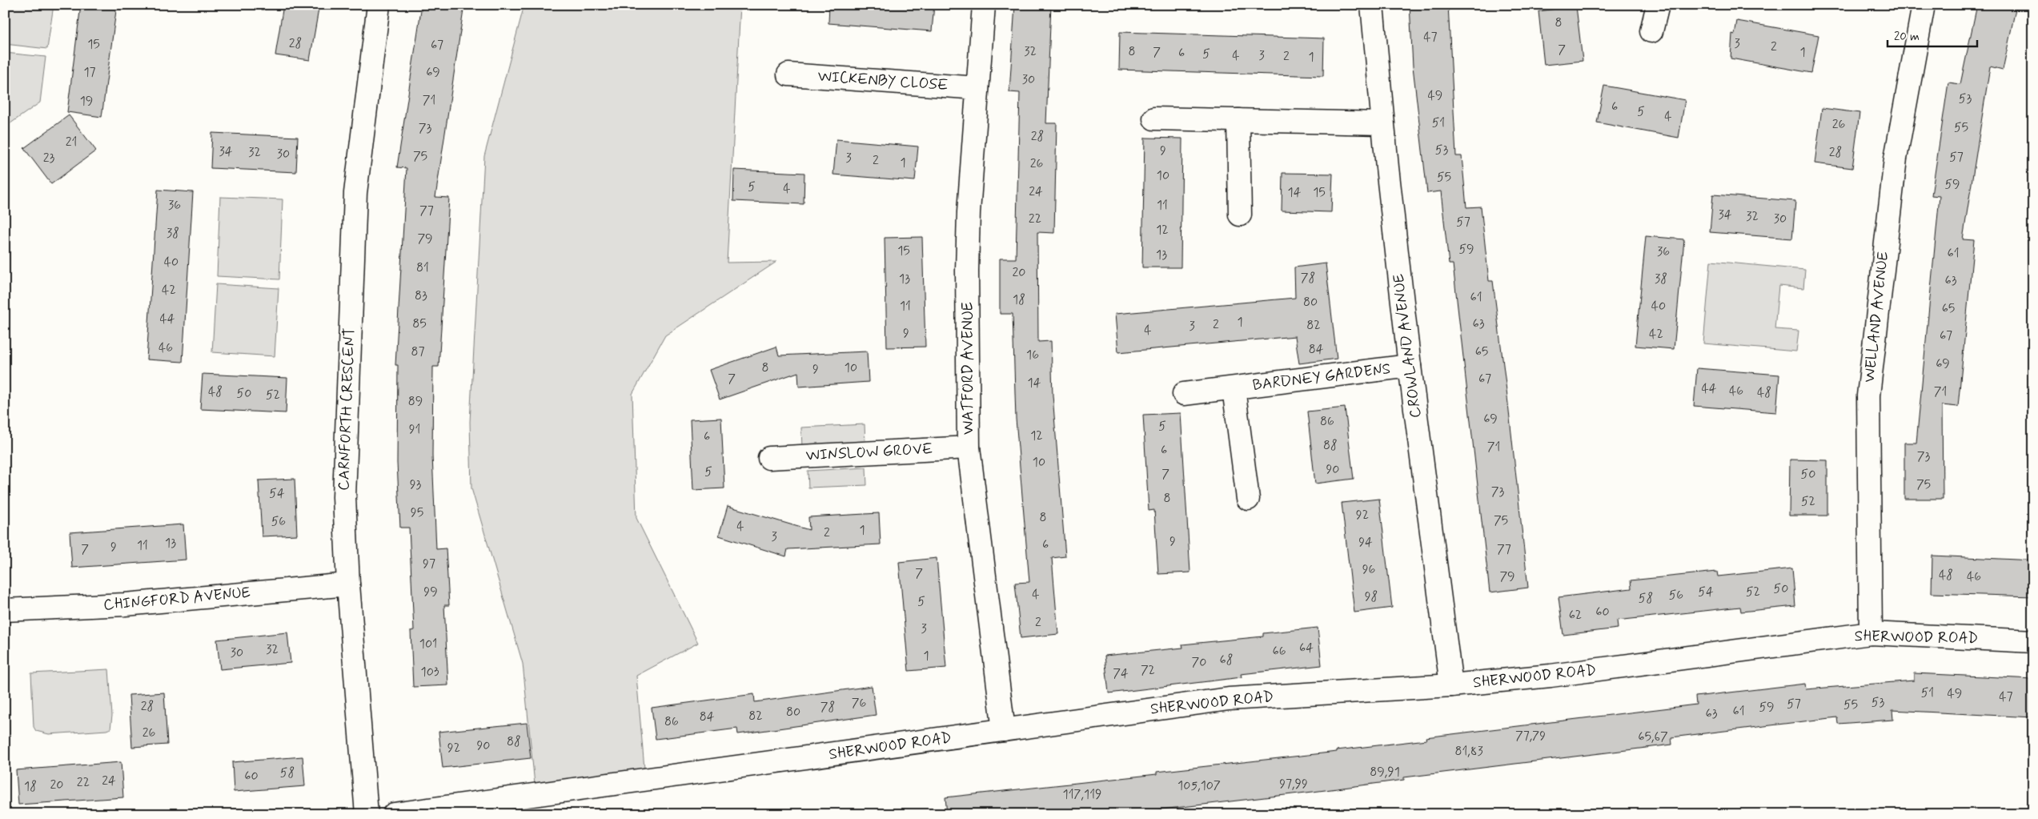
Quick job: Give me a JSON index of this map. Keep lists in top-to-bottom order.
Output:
{
  "streets": {
    "street": [
      "WICKENBY CLOSE",
      "WELLAND AVENUE",
      "CROWLAND AVENUE",
      "WATFORD AVENUE",
      "BARDNEY GARDENS",
      "CARNFORTH CRESCENT",
      "WINSLOW GROVE",
      "CHINGFORD AVENUE",
      "SHERWOOD ROAD"
    ]
  },
  "crossings": [
    ["WICKENBY CLOSE", "WATFORD AVENUE"],
    ["WELLAND AVENUE", "SHERWOOD ROAD"],
    ["CROWLAND AVENUE", "BARDNEY GARDENS"],
    ["CROWLAND AVENUE", "SHERWOOD ROAD"],
    ["WATFORD AVENUE", "WINSLOW GROVE"],
    ["WATFORD AVENUE", "SHERWOOD ROAD"],
    ["CARNFORTH CRESCENT", "CHINGFORD AVENUE"]
  ],
  "house_numbers": [
    "8",
    "47",
    "28",
    "3",
    "15",
    "67",
    "2",
    "7",
    "32",
    "8",
    "7",
    "1",
    "6",
    "5",
    "4",
    "3",
    "2",
    "1",
    "17",
    "69",
    "30",
    "49",
    "53",
    "71",
    "19",
    "6",
    "5",
    "4",
    "51",
    "26",
    "55",
    "73",
    "28",
    "21",
    "53",
    "9",
    "34",
    "32",
    "28",
    "30",
    "75",
    "57",
    "23",
    "3",
    "2",
    "1",
    "26",
    "10",
    "55",
    "59",
    "5",
    "4",
    "24",
    "14",
    "15",
    "36",
    "11",
    "77",
    "34",
    "32",
    "22",
    "30",
    "57",
    "12",
    "38",
    "79",
    "59",
    "15",
    "36",
    "61",
    "13",
    "40",
    "81",
    "20",
    "78",
    "13",
    "38",
    "63",
    "42",
    "83",
    "61",
    "18",
    "80",
    "11",
    "40",
    "65",
    "44",
    "1",
    "85",
    "63",
    "2",
    "82",
    "3",
    "4",
    "9",
    "42",
    "67",
    "46",
    "84",
    "87",
    "65",
    "16",
    "69",
    "8",
    "10",
    "9",
    "7",
    "67",
    "14",
    "44",
    "46",
    "48",
    "71",
    "48",
    "50",
    "52",
    "89",
    "69",
    "86",
    "5",
    "91",
    "12",
    "6",
    "88",
    "71",
    "6",
    "73",
    "10",
    "90",
    "5",
    "7",
    "50",
    "93",
    "75",
    "73",
    "54",
    "8",
    "52",
    "95",
    "92",
    "8",
    "75",
    "56",
    "4",
    "1",
    "2",
    "3",
    "9",
    "94",
    "13",
    "6",
    "11",
    "9",
    "7",
    "77",
    "97",
    "96",
    "7",
    "48",
    "79",
    "46",
    "50",
    "99",
    "54",
    "52",
    "4",
    "56",
    "98",
    "58",
    "5",
    "60",
    "62",
    "2",
    "3",
    "101",
    "64",
    "32",
    "66",
    "30",
    "1",
    "68",
    "70",
    "72",
    "103",
    "74",
    "51",
    "49",
    "47",
    "53",
    "76",
    "57",
    "55",
    "28",
    "78",
    "59",
    "61",
    "80",
    "63",
    "82",
    "84",
    "86",
    "26",
    "77,79",
    "65,67",
    "88",
    "90",
    "92",
    "81,83",
    "89,91",
    "58",
    "60",
    "24",
    "22",
    "97,99",
    "20",
    "105,107",
    "18",
    "117,119"
  ],
  "scale_bar": "20 m"
}
